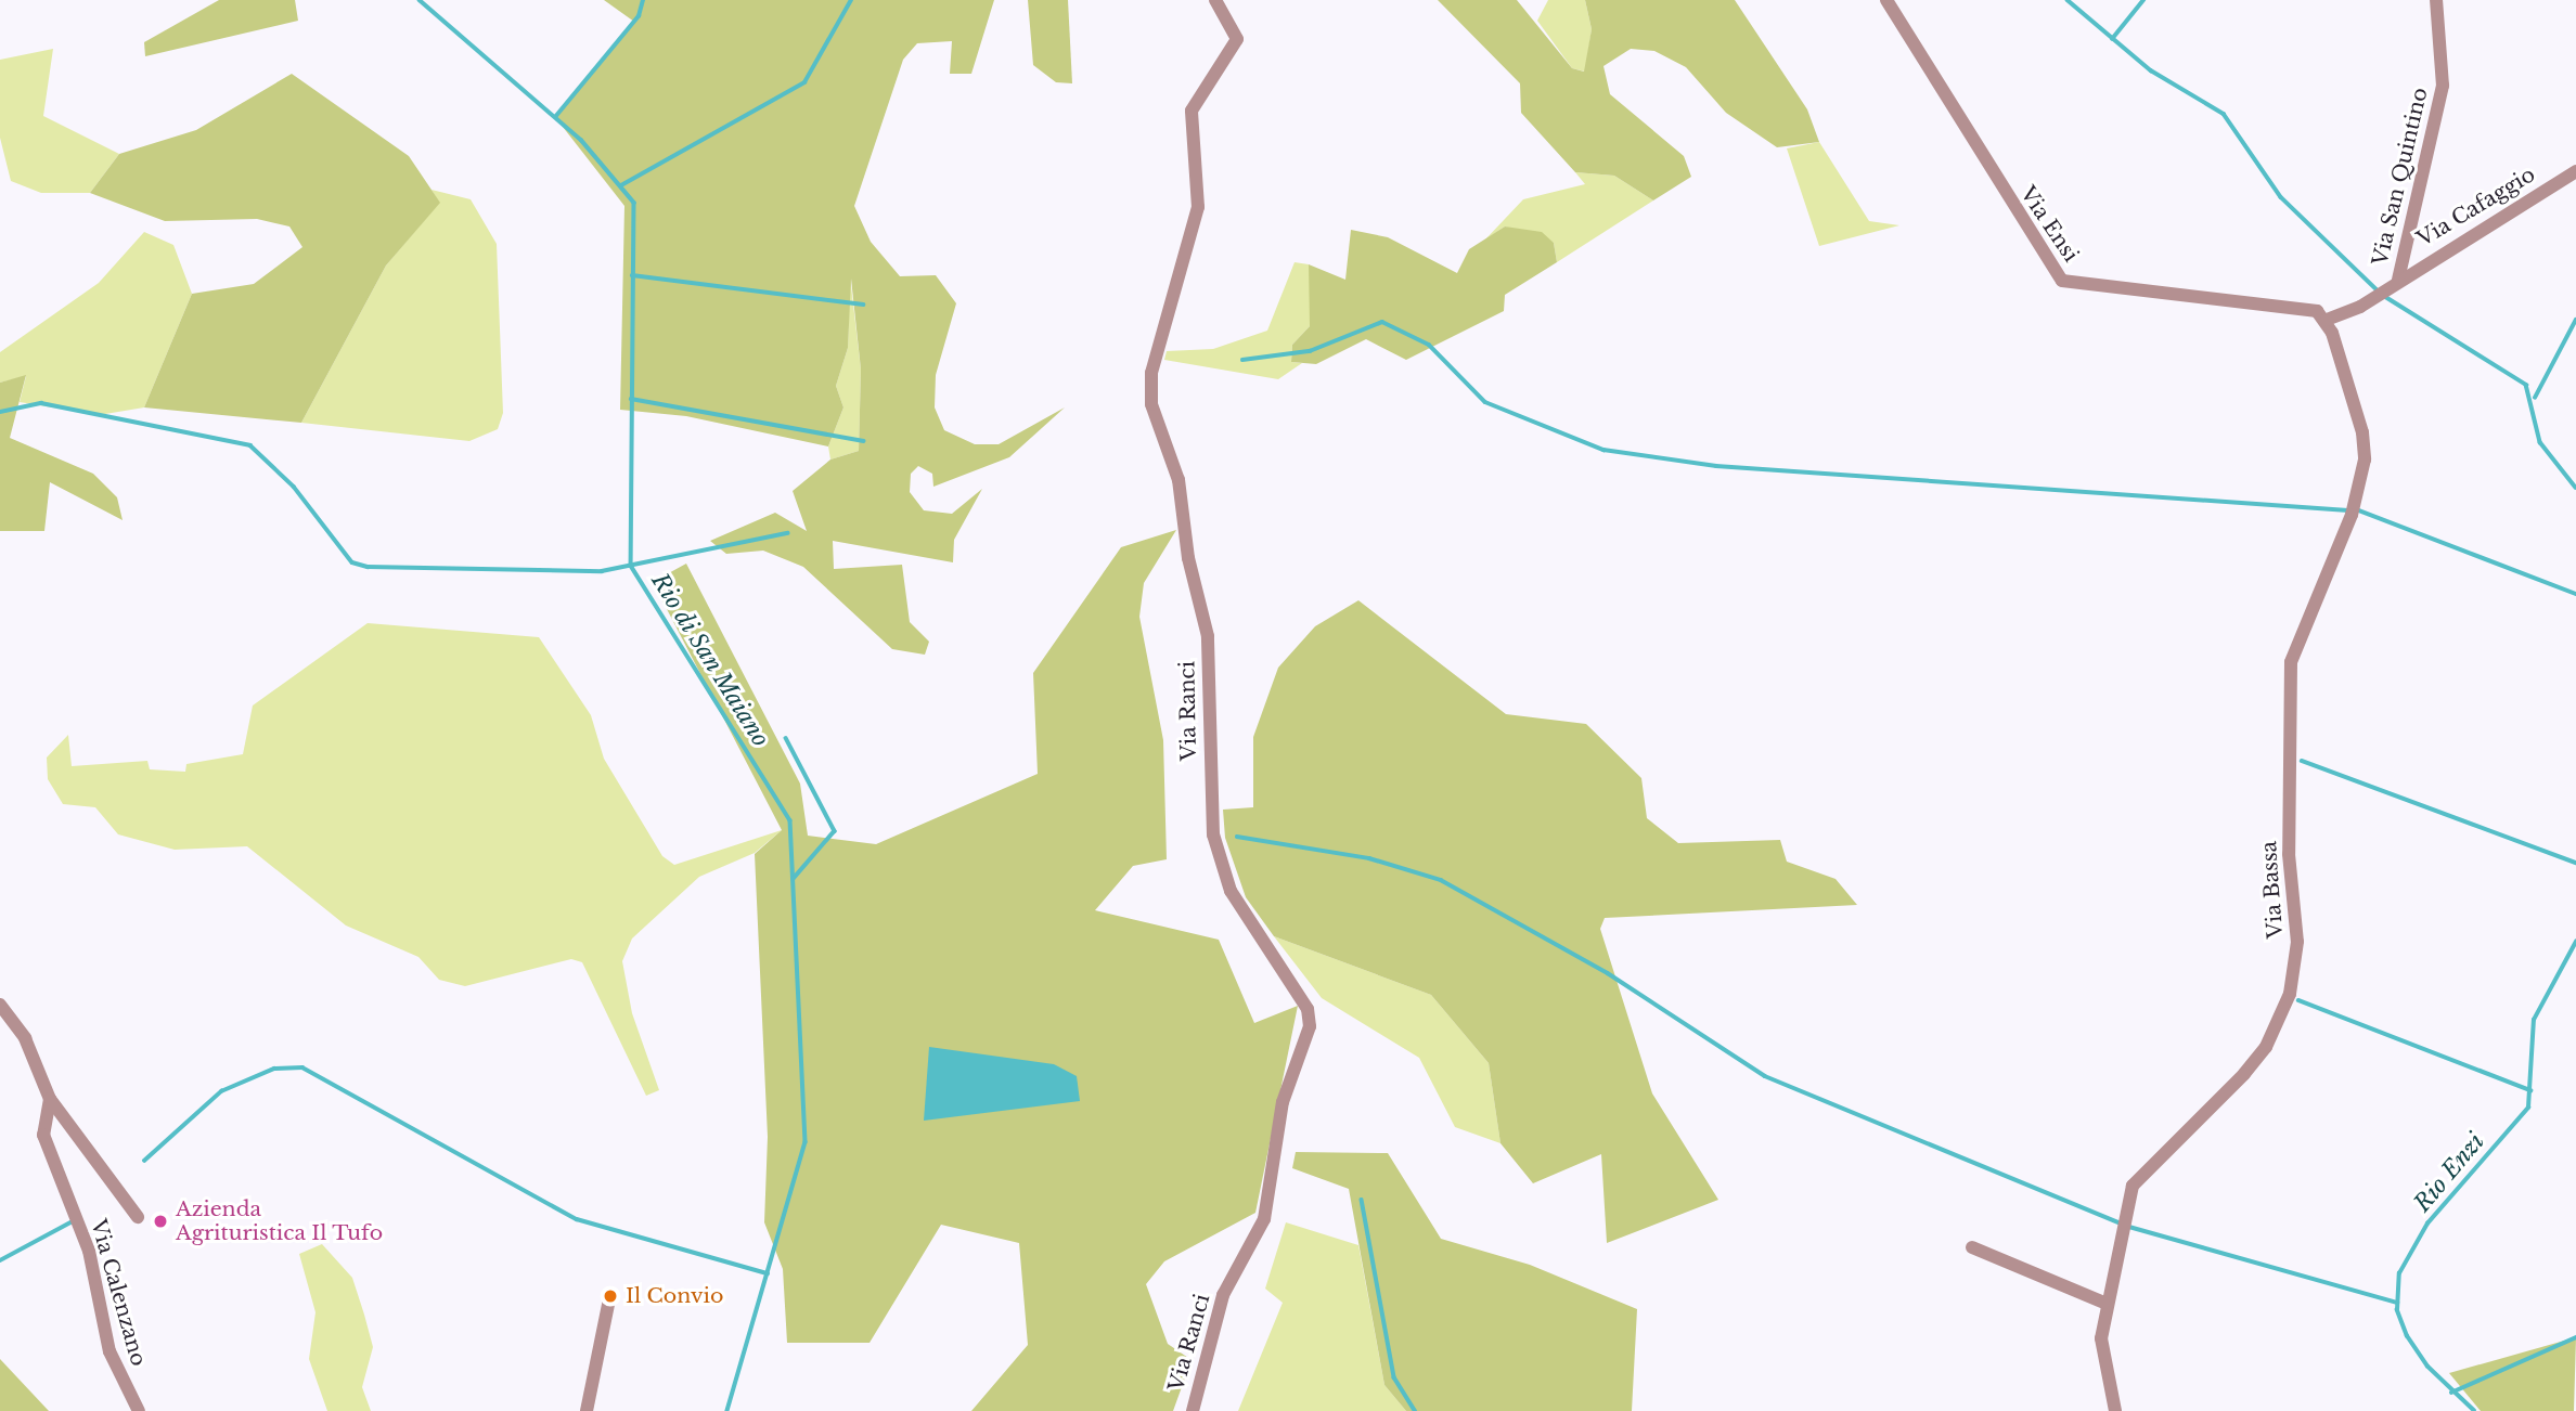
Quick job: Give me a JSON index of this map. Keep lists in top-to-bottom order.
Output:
{
  "streets": {
    "street": [
      "Via San Quintino",
      "Via Cafaggio",
      "Via Ensi",
      "Via Ranci",
      "Via Bassa",
      "Via Calenzano"
    ]
  },
  "crossings": [
    ["Via San Quintino", "Via Cafaggio"],
    ["Via San Quintino", "Via Ensi"],
    ["Via San Quintino", "Via Bassa"],
    ["Via Ensi", "Via Bassa"]
  ],
  "water": ["Rio di San Maiano", "Rio Enzi"],
  "places": ["Azienda Agrituristica Il Tufo", "Il Convio"]
}
